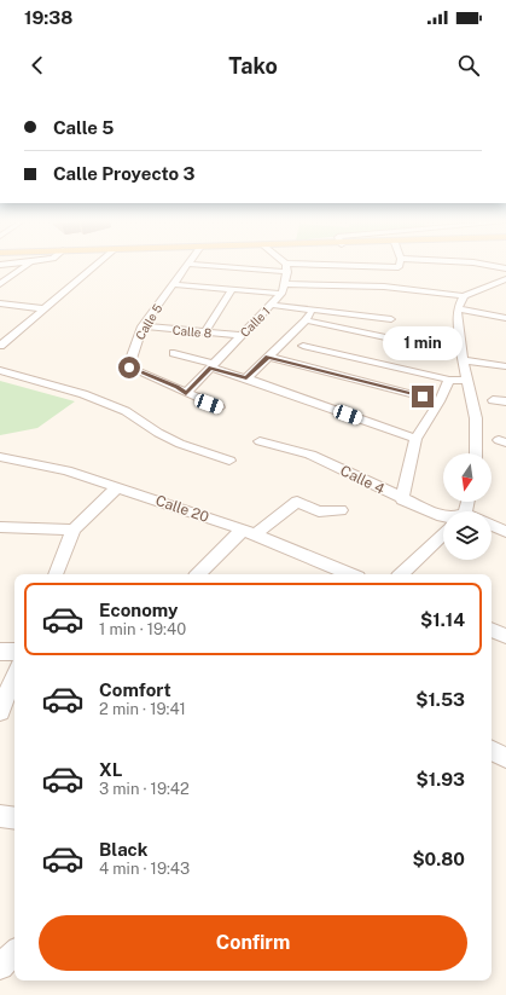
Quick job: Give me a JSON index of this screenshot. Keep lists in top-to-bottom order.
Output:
{
  "streets": {
    "street": [
      "Calle 5",
      "Calle 1",
      "Calle 8",
      "Calle 4",
      "Calle 20"
    ]
  },
  "crossings": [
    ["Calle 5", "Calle 1"],
    ["Calle 5", "Calle 8"],
    ["Calle 1", "Calle 8"]
  ],
  "north": "bottom",
  "page": {
    "status": "19:38",
    "header": "Tako",
    "banner": ["Calle 5", "Calle Proyecto 3"],
    "bubble": "1 min",
    "list": [
      {
        "name": "Economy",
        "note": "1 min · 19:40",
        "value": "$1.14"
      },
      {
        "name": "Comfort",
        "note": "2 min · 19:41",
        "value": "$1.53"
      },
      {
        "name": "XL",
        "note": "3 min · 19:42",
        "value": "$1.93"
      },
      {
        "name": "Black",
        "note": "4 min · 19:43",
        "value": "$0.80"
      }
    ],
    "buttons": "Confirm"
  }
}
